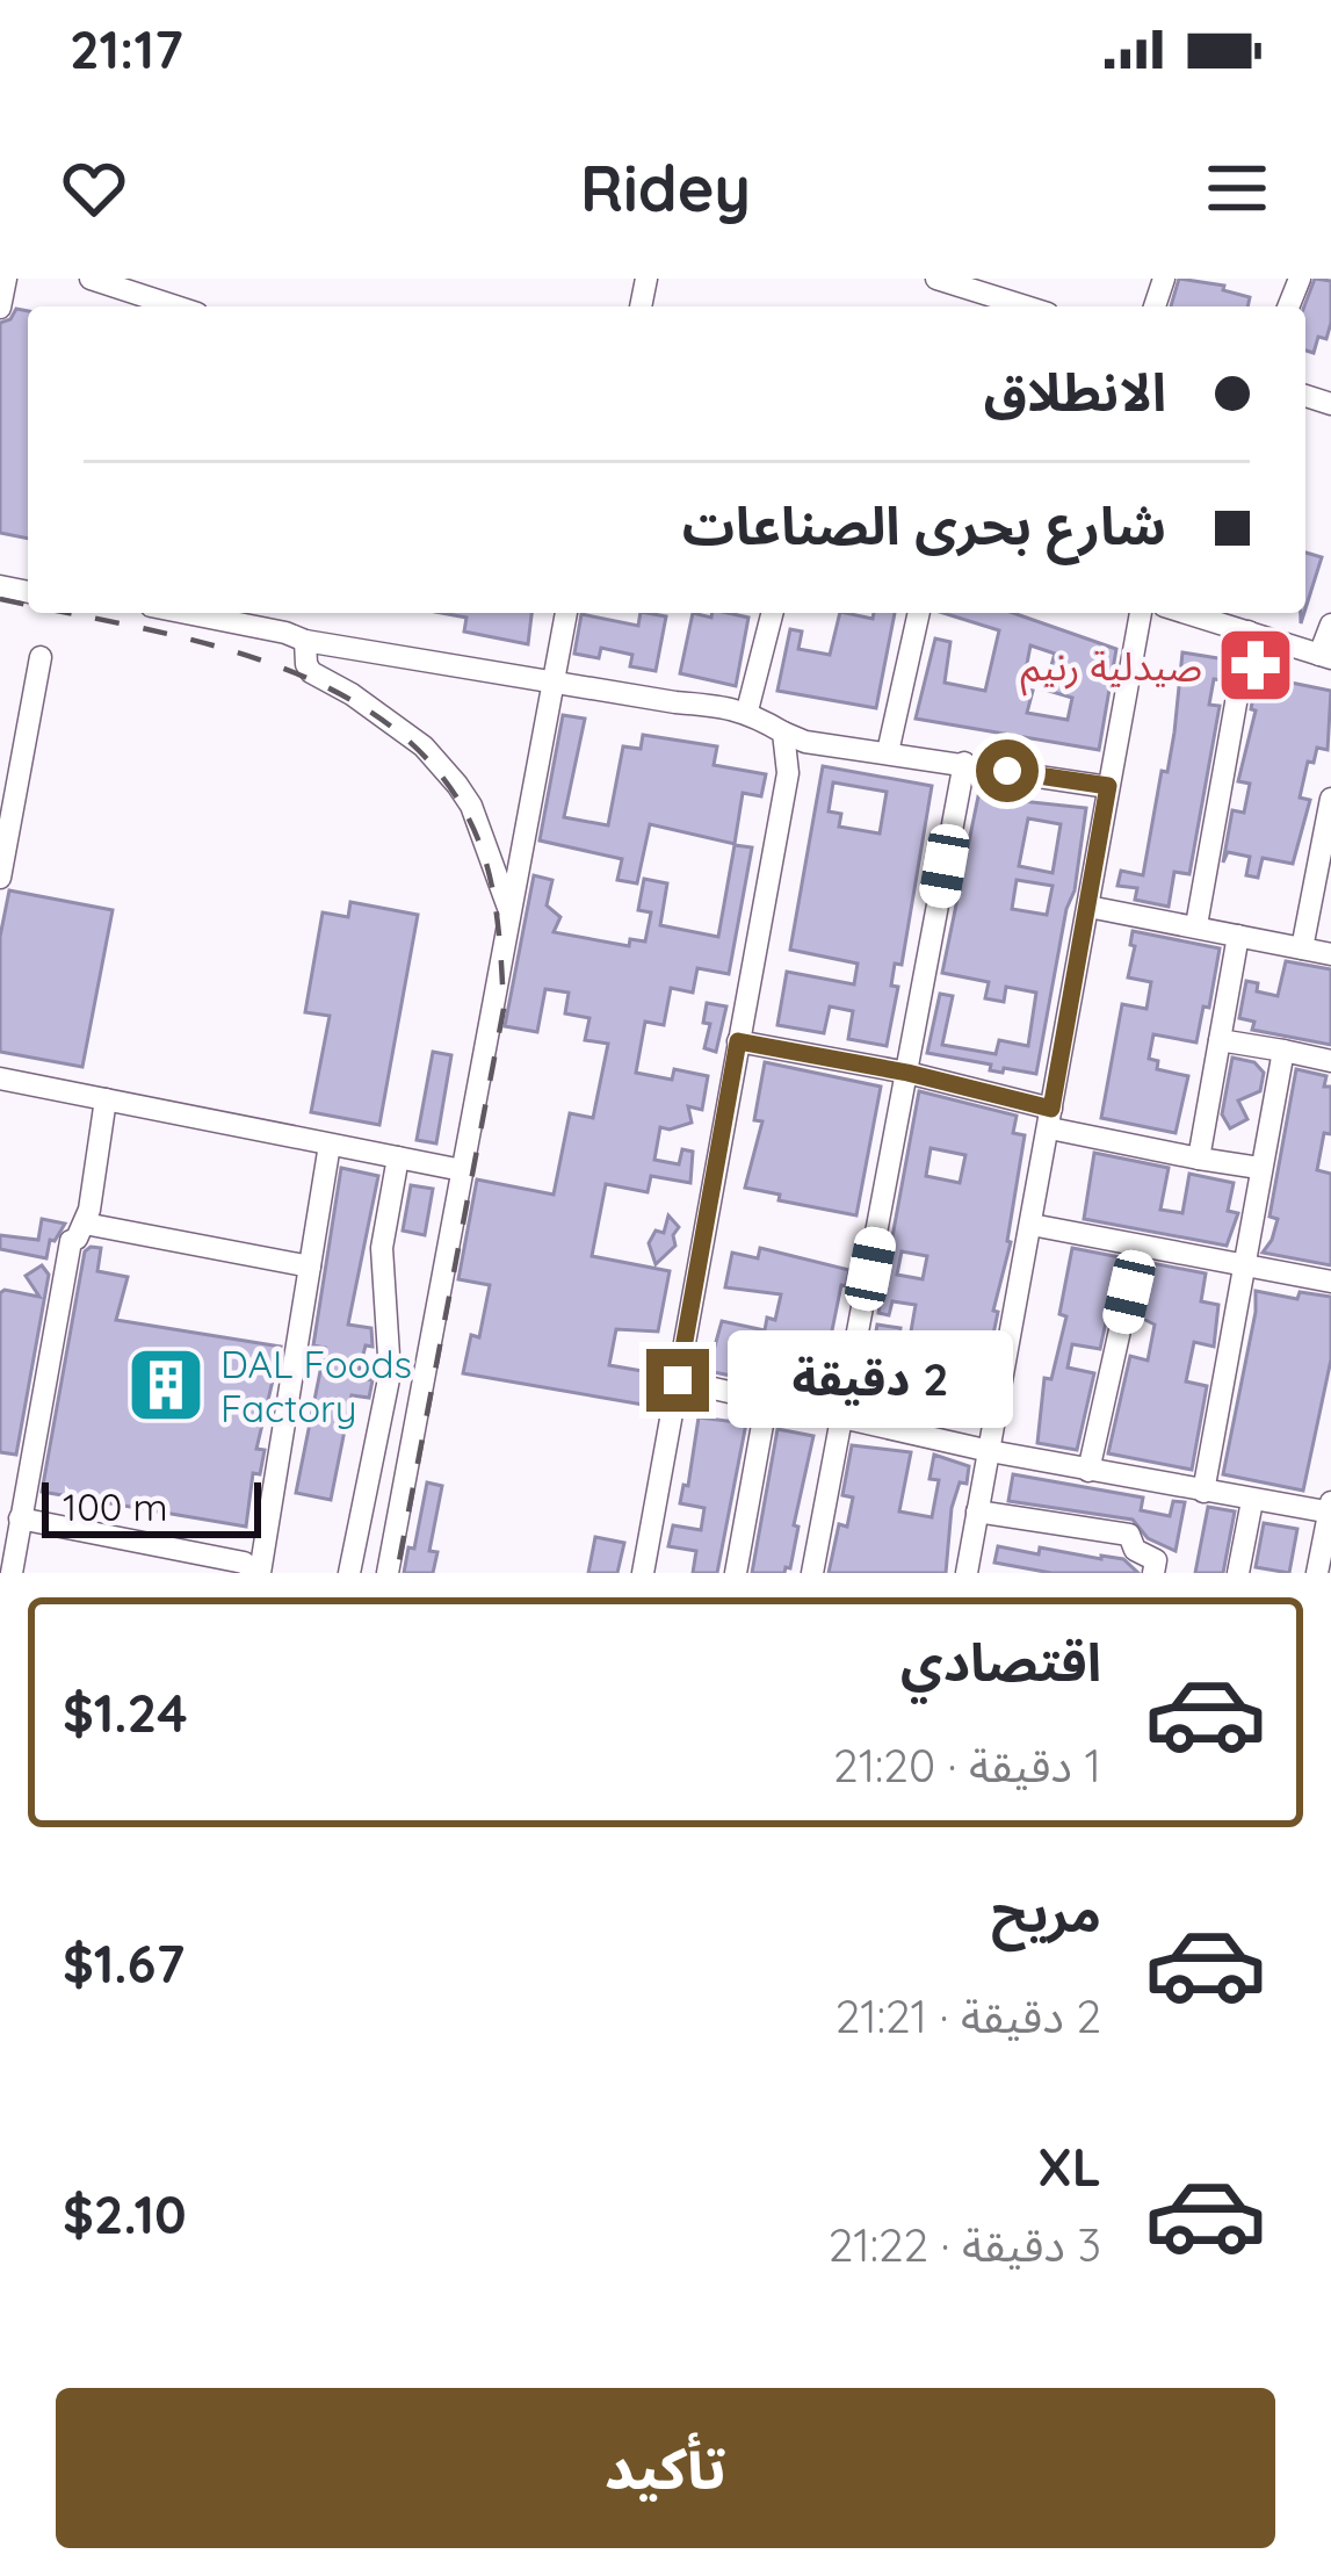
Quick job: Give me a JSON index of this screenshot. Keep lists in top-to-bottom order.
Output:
{
  "places": {
    "pharmacy": ["صيدلية رنيم"],
    "building": ["DAL Foods Factory"]
  },
  "scale_bar": "100 m",
  "page": {
    "status": "21:17",
    "header": "Ridey",
    "banner": ["الانطلاق", "شارع بحرى الصناعات"],
    "bubble": "2 دقيقة",
    "scale": "100 m",
    "list": [
      {
        "name": "اقتصادي",
        "note": "1 دقيقة · 21:20",
        "value": "$1.24"
      },
      {
        "name": "مريح",
        "note": "2 دقيقة · 21:21",
        "value": "$1.67"
      },
      {
        "name": "XL",
        "note": "3 دقيقة · 21:22",
        "value": "$2.10"
      }
    ],
    "buttons": "تأكيد"
  }
}
